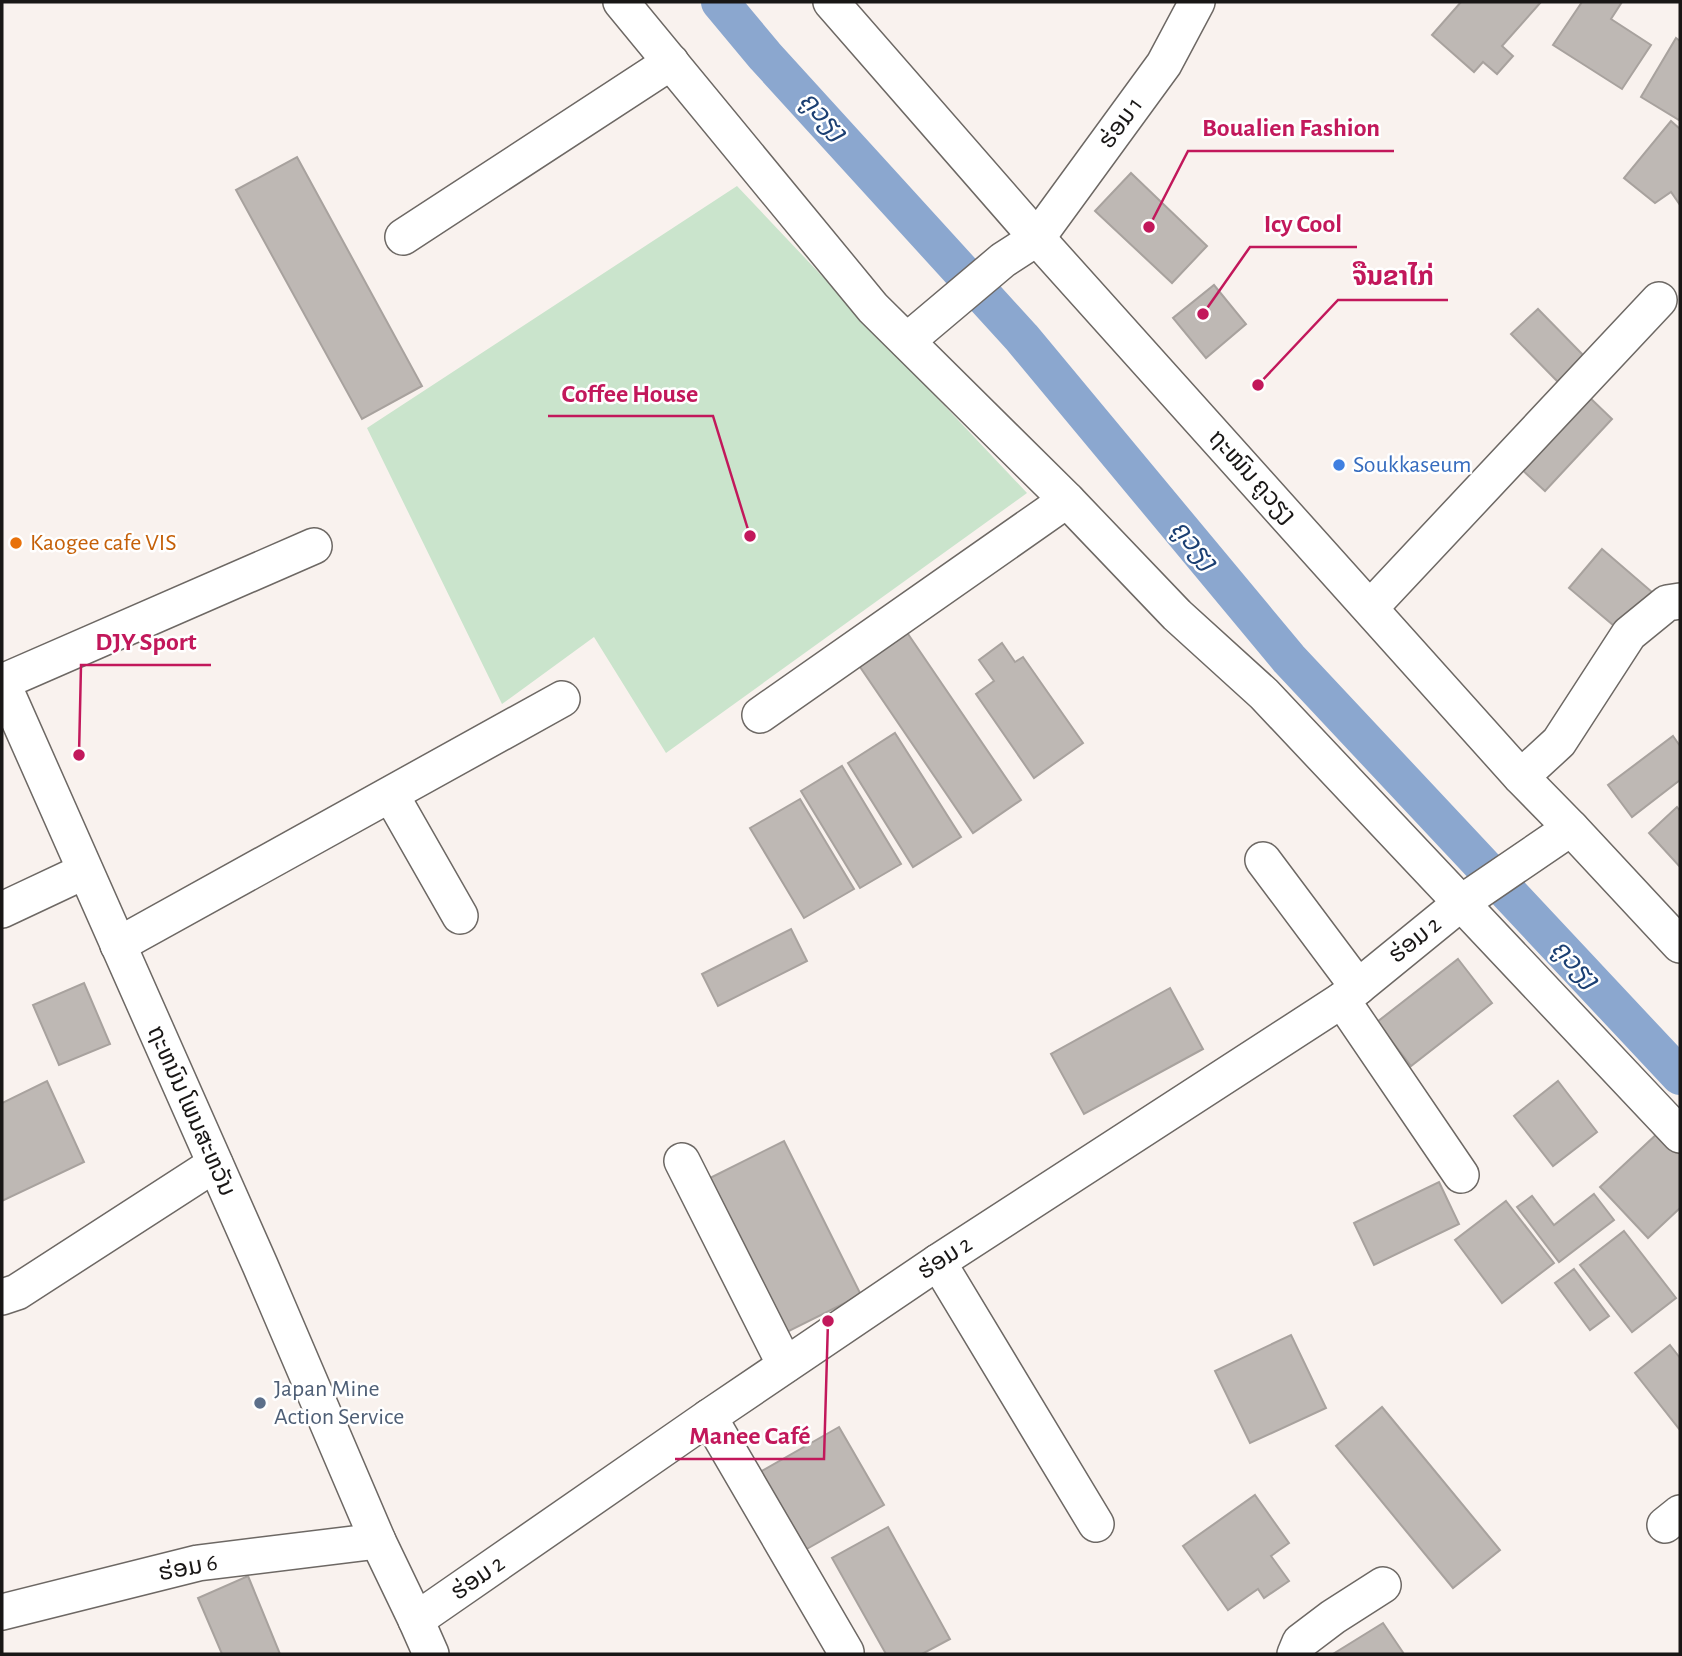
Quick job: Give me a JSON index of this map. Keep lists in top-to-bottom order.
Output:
{
  "streets": {
    "street": [
      "ຮ່ອມ 1",
      "ຖະໜົນ ຄູວຽງ",
      "ຮ່ອມ 2",
      "ຖະຫນົນ ໂພນສະຫວັນ",
      "ຮ່ອມ 6"
    ]
  },
  "crossings": [
    ["ຮ່ອມ 1", "ຖະໜົນ ຄູວຽງ"],
    ["ຖະໜົນ ຄູວຽງ", "ຮ່ອມ 2"],
    ["ຮ່ອມ 2", "ຖະຫນົນ ໂພນສະຫວັນ"],
    ["ຖະຫນົນ ໂພນສະຫວັນ", "ຮ່ອມ 6"]
  ],
  "water": ["ຄູວຽງ"],
  "places": [
    "Boualien Fashion",
    "Icy Cool",
    "ຈືນຂາໄກ່",
    "Soukkaseum",
    "Coffee House",
    "Kaogee cafe VIS",
    "DJY Sport",
    "Manee Café",
    "Japan Mine Action Service"
  ]
}
